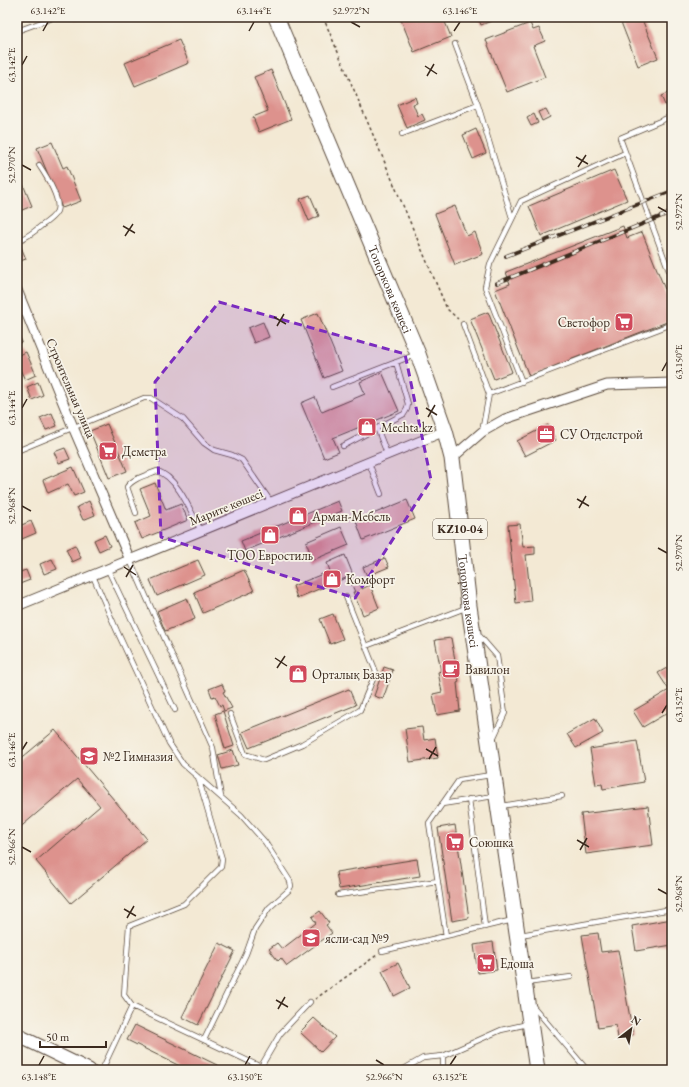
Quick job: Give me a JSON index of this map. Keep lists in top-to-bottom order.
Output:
{
  "streets": {
    "highway": ["Топоркова көшесі", "KZ10-04"],
    "street": ["Строительная улица", "Марите көшесі"]
  },
  "crossings": [
    ["Топоркова көшесі", "Марите көшесі"],
    ["Строительная улица", "Марите көшесі"]
  ],
  "places": {
    "supermarket": [
      "Светофор",
      "Деметра",
      "Союшка",
      "Едоша"
    ],
    "shop": [
      "Mechta.kz",
      "Арман-Мебель",
      "ТОО Евростиль",
      "Комфорт",
      "Орталық Базар"
    ],
    "office": ["СУ Отделстрой"],
    "cafe": ["Вавилон"],
    "school or university": ["№2 Гимназия", "ясли-сад №9"]
  },
  "scale_bar": "50 m",
  "north": "top right",
  "coordinates": [
    "63.142°E",
    "63.144°E",
    "52.972°N",
    "63.146°E",
    "52.970°N",
    "63.150°E",
    "52.968°N",
    "63.152°E",
    "52.966°N",
    "63.148°E"
  ]
}
